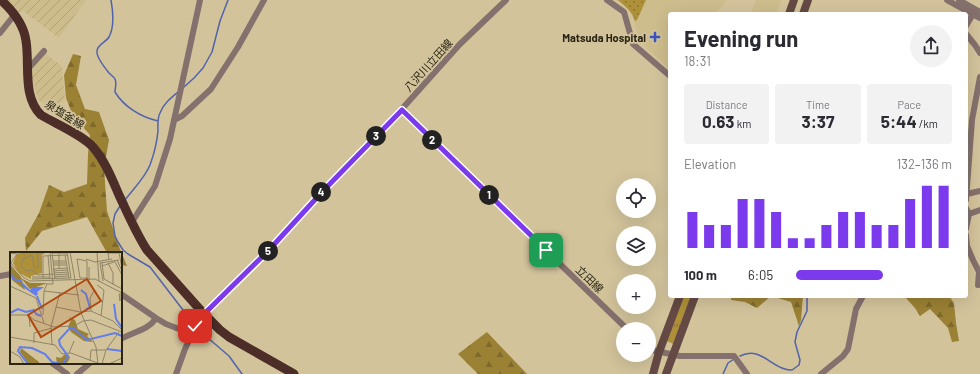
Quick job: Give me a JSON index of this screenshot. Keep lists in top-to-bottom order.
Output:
{
  "streets": {
    "main road": ["泉塩釜線"],
    "street": ["八沢川立田線", "立田線"]
  },
  "crossings": [
    ["八沢川立田線", "立田線"]
  ],
  "places": {
    "health": ["Matsuda Hospital"]
  },
  "page": {
    "heading": ["Evening run", "18:31"],
    "stats": [
      ["Distance", "0.63 km"],
      ["Time", "3:37"],
      ["Pace", "5:44 /km"]
    ],
    "pins": [
      "3",
      "2",
      "4",
      "1",
      "5"
    ],
    "chart": ["Elevation", "132–136 m"],
    "map_buttons": ["+", "−"],
    "list": [
      {
        "name": "100 m",
        "note": "6:05"
      }
    ]
  }
}
